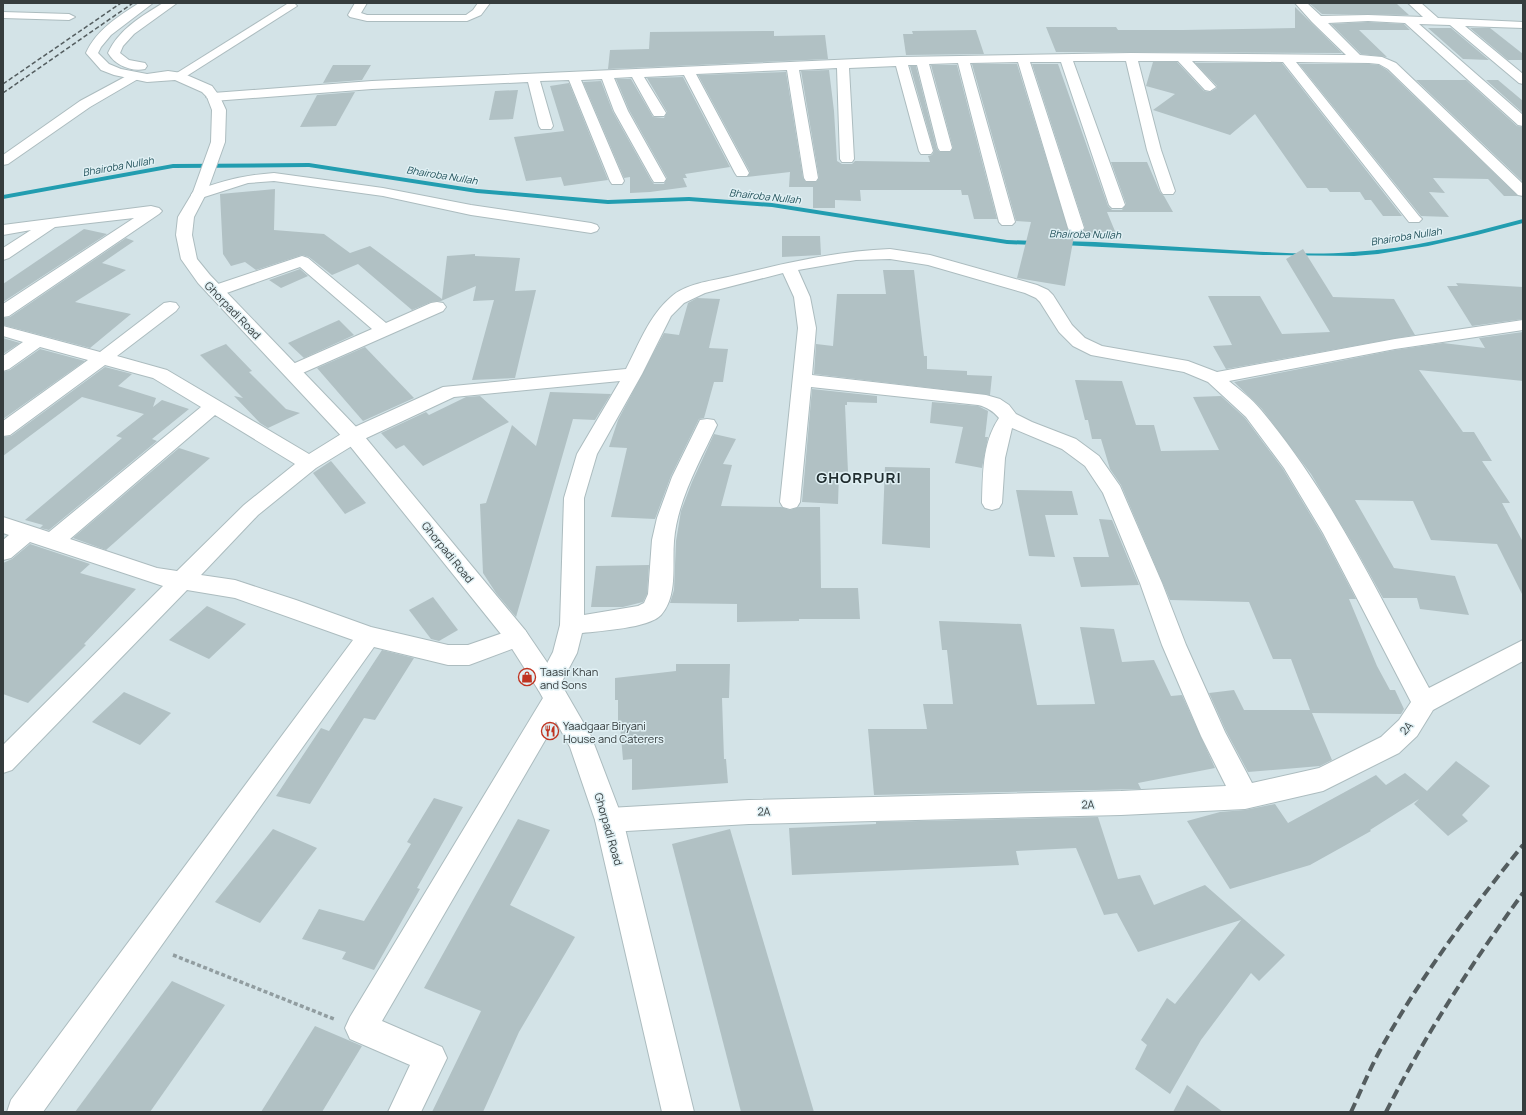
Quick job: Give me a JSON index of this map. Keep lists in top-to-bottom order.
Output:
{
  "streets": {
    "street": ["Ghorpadi Road", "2A"]
  },
  "crossings": [
    ["Ghorpadi Road", "2A"]
  ],
  "districts": ["GHORPURI"],
  "water": ["Bhairoba Nullah"],
  "places": {
    "shop": ["Taasir Khan and Sons"],
    "restaurant": ["Yaadgaar Biryani House and Caterers"]
  }
}
